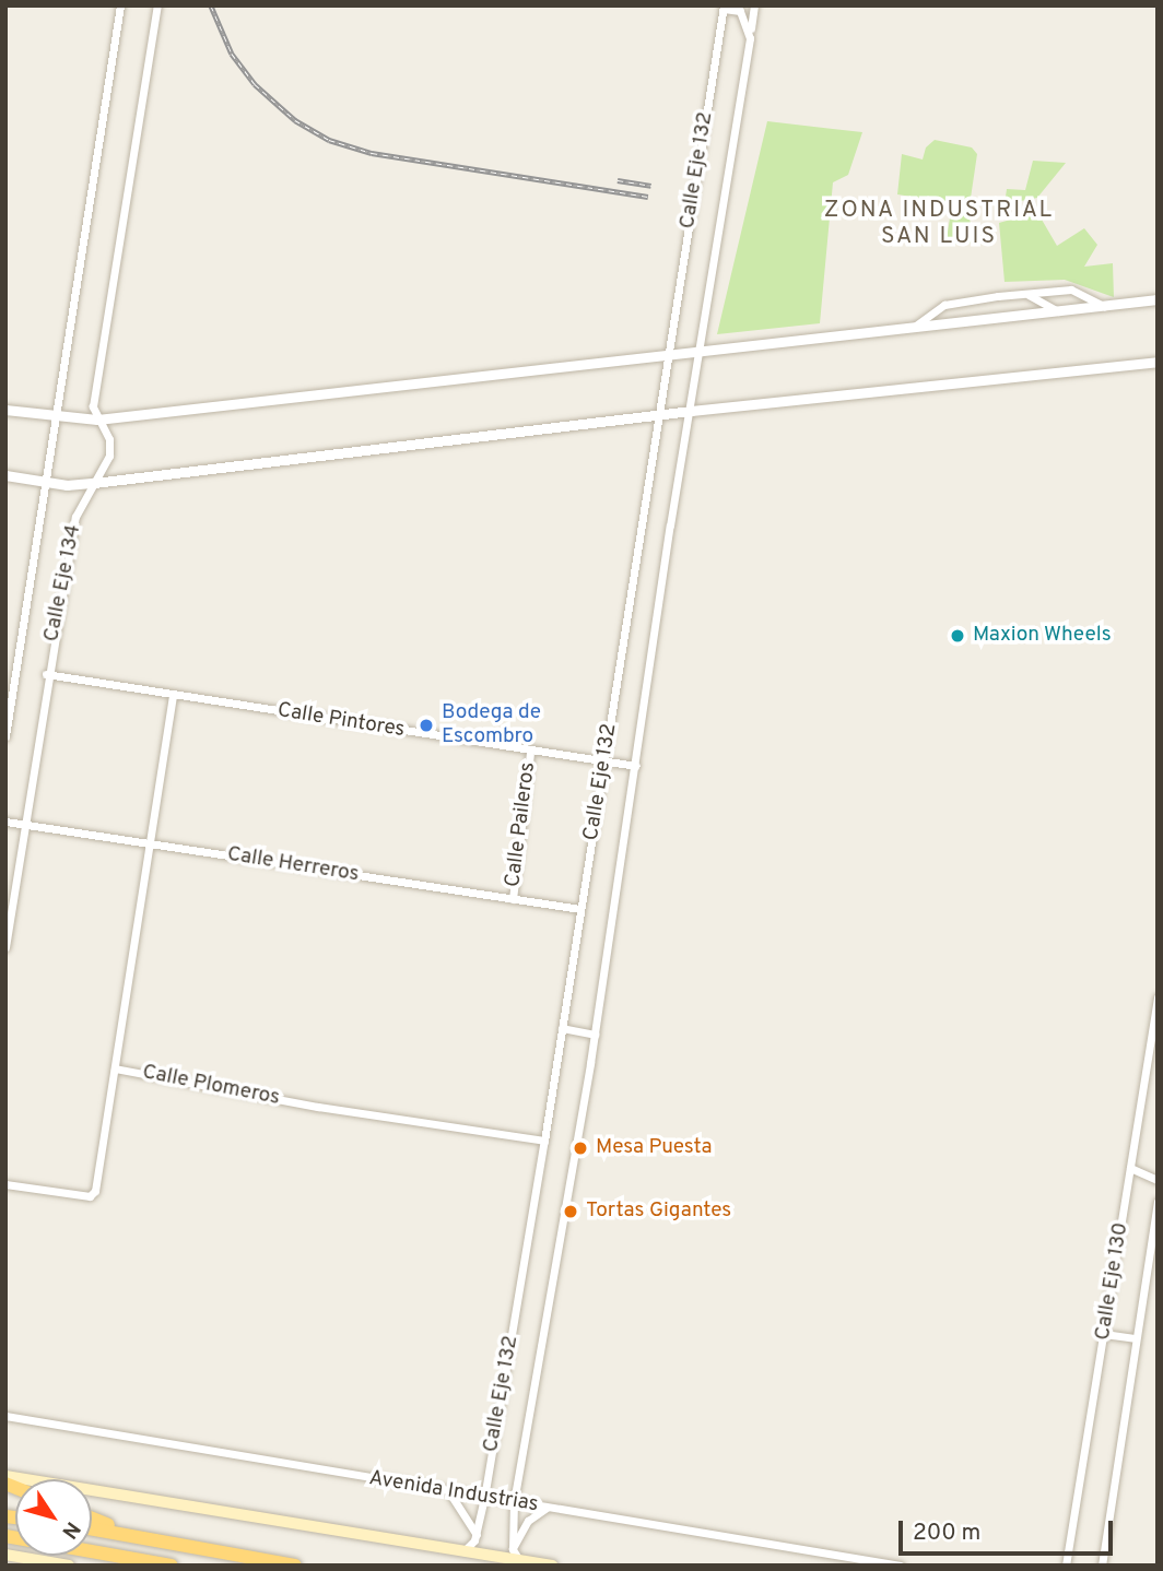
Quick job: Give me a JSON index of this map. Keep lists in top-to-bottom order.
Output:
{
  "streets": {
    "street": [
      "Calle Eje 132",
      "Calle Eje 134",
      "Calle Pintores",
      "Calle Paileros",
      "Calle Herreros",
      "Calle Plomeros",
      "Calle Eje 130",
      "Avenida Industrias"
    ]
  },
  "crossings": [
    ["Calle Eje 132", "Calle Pintores"],
    ["Calle Eje 132", "Calle Herreros"],
    ["Calle Eje 132", "Calle Plomeros"],
    ["Calle Eje 132", "Avenida Industrias"],
    ["Calle Eje 134", "Calle Pintores"],
    ["Calle Eje 134", "Calle Herreros"],
    ["Calle Pintores", "Calle Paileros"],
    ["Calle Pintores", "Calle Plomeros"],
    ["Calle Paileros", "Calle Herreros"],
    ["Calle Herreros", "Calle Plomeros"]
  ],
  "districts": ["ZONA INDUSTRIAL SAN LUIS"],
  "places": [
    "Maxion Wheels",
    "Bodega de Escombro",
    "Mesa Puesta",
    "Tortas Gigantes"
  ],
  "scale_bar": "200 m",
  "north": "bottom right"
}
